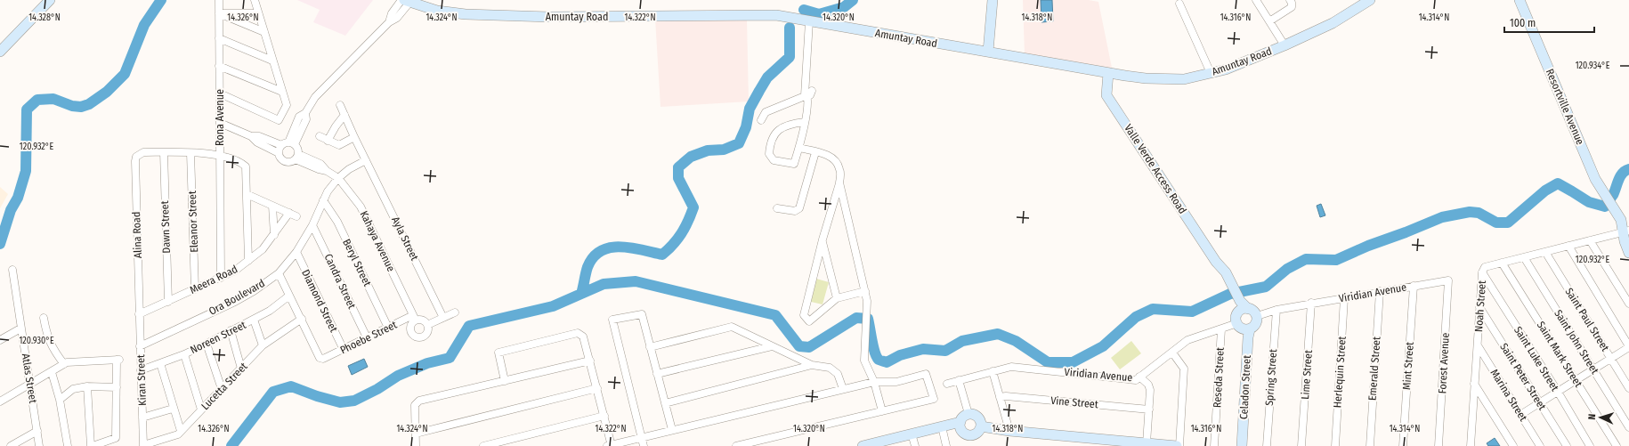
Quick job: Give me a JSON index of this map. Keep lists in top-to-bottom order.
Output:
{
  "streets": {
    "street": [
      "Amuntay Road",
      "Resortville Avenue",
      "Rona Avenue",
      "Valle Verde Access Road",
      "Eleanor Street",
      "Dawn Street",
      "Alina Road",
      "Ayla Street",
      "Kahaya Avenue",
      "Beryl Street",
      "Meera Road",
      "Candra Street",
      "Viridian Avenue",
      "Ora Boulevard",
      "Diamond Street",
      "Noah Street",
      "Saint Paul Street",
      "Noreen Street",
      "Phoebe Street",
      "Saint John Street",
      "Saint Mark Street",
      "Saint Luke Street",
      "Forest Avenue",
      "Mint Street",
      "Emerald Street",
      "Herlequin Street",
      "Lime Street",
      "Saint Peter Street",
      "Reseda Street",
      "Spring Street",
      "Atlas Street",
      "Kiran Street",
      "Lucetta Street",
      "Celadon Street",
      "Marina Street",
      "Vine Street"
    ]
  },
  "crossings": [
    ["Amuntay Road", "Valle Verde Access Road"],
    ["Resortville Avenue", "Noah Street"],
    ["Rona Avenue", "Meera Road"],
    ["Valle Verde Access Road", "Viridian Avenue"],
    ["Valle Verde Access Road", "Celadon Street"],
    ["Eleanor Street", "Meera Road"],
    ["Dawn Street", "Alina Road"],
    ["Dawn Street", "Meera Road"],
    ["Alina Road", "Meera Road"],
    ["Alina Road", "Kiran Street"],
    ["Ayla Street", "Ora Boulevard"],
    ["Kahaya Avenue", "Ora Boulevard"],
    ["Kahaya Avenue", "Phoebe Street"],
    ["Beryl Street", "Ora Boulevard"],
    ["Beryl Street", "Phoebe Street"],
    ["Meera Road", "Kiran Street"],
    ["Candra Street", "Ora Boulevard"],
    ["Candra Street", "Phoebe Street"],
    ["Viridian Avenue", "Forest Avenue"],
    ["Viridian Avenue", "Mint Street"],
    ["Viridian Avenue", "Emerald Street"],
    ["Viridian Avenue", "Herlequin Street"],
    ["Viridian Avenue", "Lime Street"],
    ["Viridian Avenue", "Reseda Street"],
    ["Viridian Avenue", "Spring Street"],
    ["Viridian Avenue", "Celadon Street"],
    ["Ora Boulevard", "Diamond Street"],
    ["Ora Boulevard", "Kiran Street"],
    ["Diamond Street", "Phoebe Street"],
    ["Noah Street", "Saint Paul Street"],
    ["Noah Street", "Saint John Street"],
    ["Noah Street", "Saint Mark Street"],
    ["Noah Street", "Saint Luke Street"],
    ["Noah Street", "Saint Peter Street"],
    ["Noah Street", "Marina Street"],
    ["Noreen Street", "Kiran Street"],
    ["Phoebe Street", "Lucetta Street"],
    ["Kiran Street", "Lucetta Street"]
  ],
  "scale_bar": "100 m",
  "north": "left",
  "coordinates": [
    "14.328°N",
    "14.326°N",
    "14.324°N",
    "14.322°N",
    "14.320°N",
    "14.318°N",
    "14.316°N",
    "14.314°N",
    "120.934°E",
    "120.932°E",
    "120.930°E"
  ]
}
